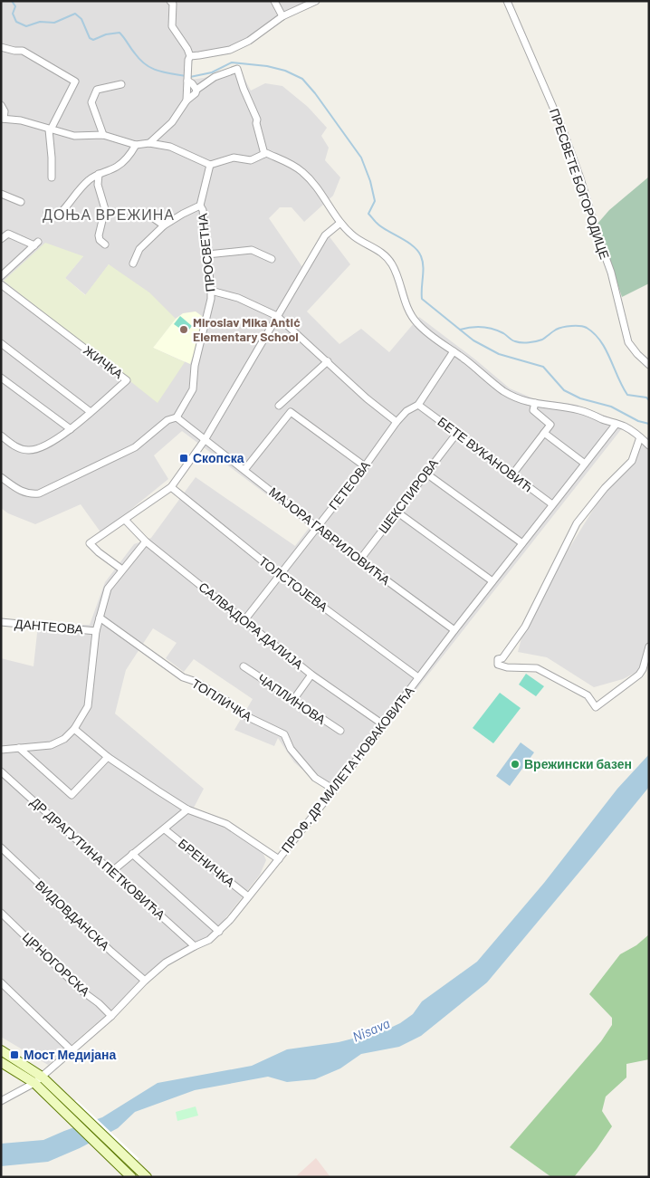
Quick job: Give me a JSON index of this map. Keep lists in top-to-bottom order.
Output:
{
  "streets": {
    "street": [
      "ПРЕСВЕТЕ БОГОРОДИЦЕ",
      "ПРОСВЕТНА",
      "ЖИЧКА",
      "БЕТЕ ВУКАНОВИЋ",
      "ГЕТЕОВА",
      "ШЕКСПИРОВА",
      "МАЈОРА ГАВРИЛОВИЋА",
      "ТОЛСТОЈЕВА",
      "САЛВАДОРА ДАЛИЈА",
      "ДАНТЕОВА",
      "ЧАПЛИНОВА",
      "ТОПЛИЧКА",
      "ПРОФ. ДР МИЛЕТА НОВАКОВИЋА",
      "ДР ДРАГУТИНА ПЕТКОВИЋА",
      "БРЕНИЧКА",
      "ВИДОВДАНСКА",
      "ЦРНОГОРСКА"
    ]
  },
  "crossings": [
    ["ПРОСВЕТНА", "МАЈОРА ГАВРИЛОВИЋА"],
    ["БЕТЕ ВУКАНОВИЋ", "ГЕТЕОВА"],
    ["БЕТЕ ВУКАНОВИЋ", "ШЕКСПИРОВА"],
    ["БЕТЕ ВУКАНОВИЋ", "ПРОФ. ДР МИЛЕТА НОВАКОВИЋА"],
    ["ГЕТЕОВА", "МАЈОРА ГАВРИЛОВИЋА"],
    ["ГЕТЕОВА", "ТОЛСТОЈЕВА"],
    ["ГЕТЕОВА", "САЛВАДОРА ДАЛИЈА"],
    ["ШЕКСПИРОВА", "МАЈОРА ГАВРИЛОВИЋА"],
    ["МАЈОРА ГАВРИЛОВИЋА", "ПРОФ. ДР МИЛЕТА НОВАКОВИЋА"],
    ["ТОЛСТОЈЕВА", "ПРОФ. ДР МИЛЕТА НОВАКОВИЋА"],
    ["САЛВАДОРА ДАЛИЈА", "ПРОФ. ДР МИЛЕТА НОВАКОВИЋА"],
    ["ТОПЛИЧКА", "ПРОФ. ДР МИЛЕТА НОВАКОВИЋА"],
    ["ПРОФ. ДР МИЛЕТА НОВАКОВИЋА", "ДР ДРАГУТИНА ПЕТКОВИЋА"],
    ["ПРОФ. ДР МИЛЕТА НОВАКОВИЋА", "БРЕНИЧКА"],
    ["ПРОФ. ДР МИЛЕТА НОВАКОВИЋА", "ВИДОВДАНСКА"],
    ["ПРОФ. ДР МИЛЕТА НОВАКОВИЋА", "ЦРНОГОРСКА"]
  ],
  "districts": ["ДОЊА ВРЕЖИНА"],
  "water": ["Nisava"],
  "places": {
    "other": ["Miroslav Mika Antić Elementary School", "Врежински базен"],
    "transit": ["Скопска", "Мост Медијана"]
  }
}
